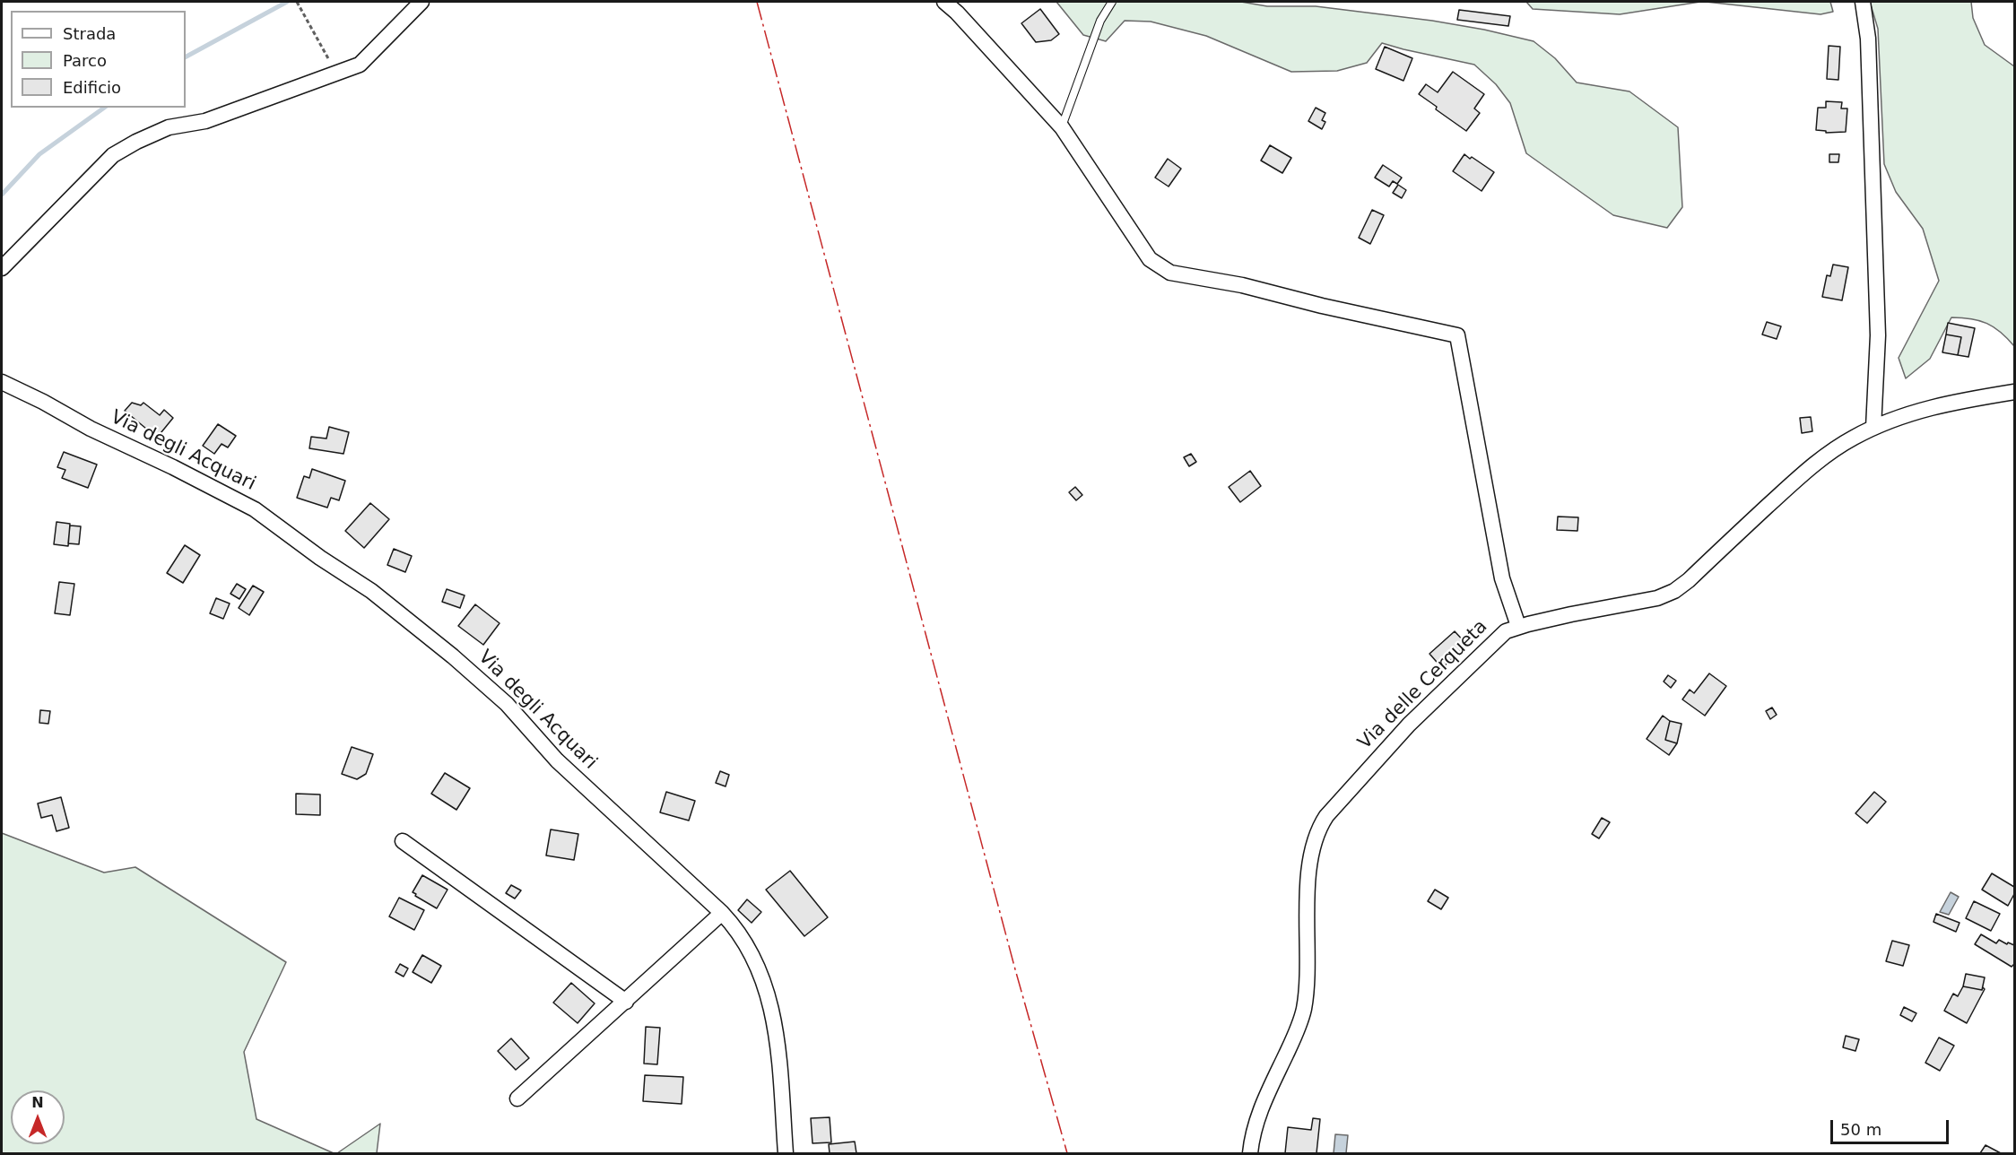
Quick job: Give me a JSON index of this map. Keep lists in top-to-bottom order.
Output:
{
  "streets": {
    "street": ["Via degli Acquari", "Via delle Cerqueta"]
  },
  "legend": ["Strada", "Parco", "Edificio"],
  "scale_bar": "50 m",
  "north": "top"
}
